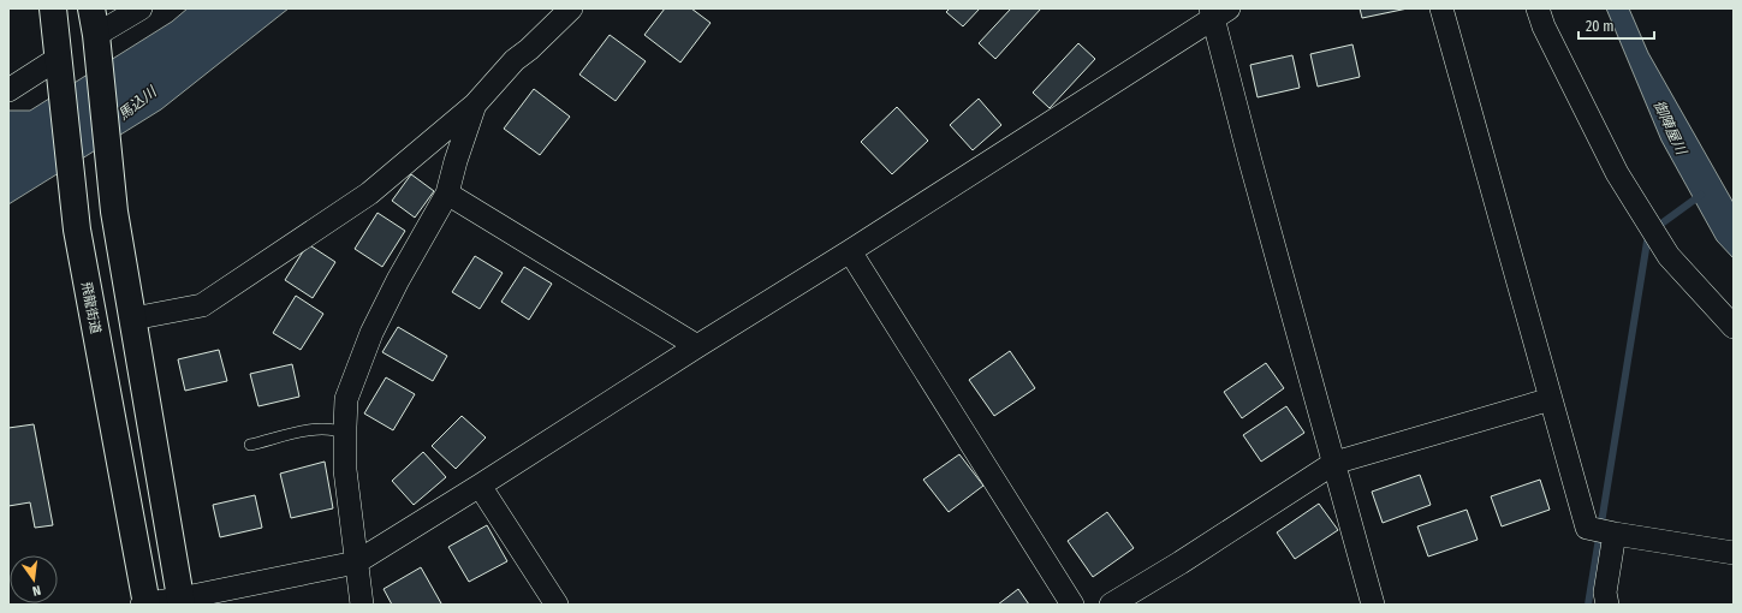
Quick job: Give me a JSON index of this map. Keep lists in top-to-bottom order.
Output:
{
  "streets": {
    "highway": ["飛龍街道"]
  },
  "water": ["馬込川", "御陣屋川"],
  "scale_bar": "20 m",
  "north": "bottom"
}
